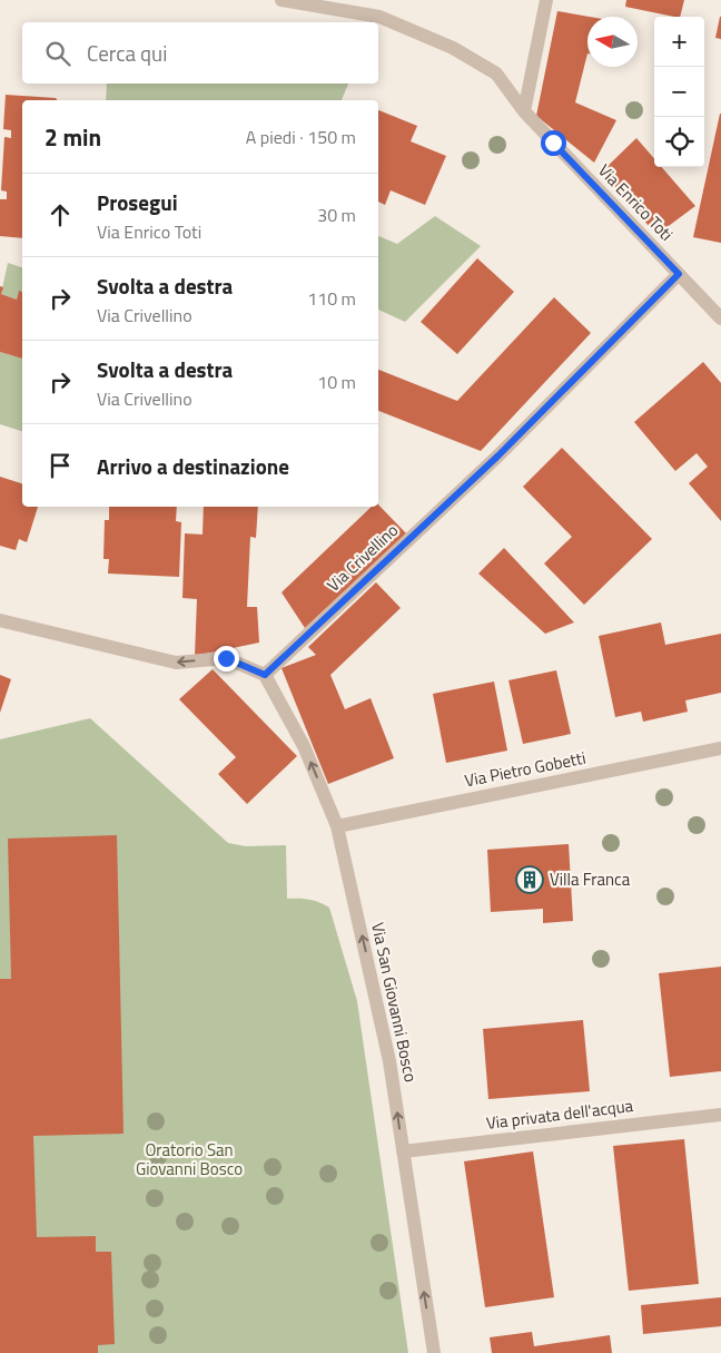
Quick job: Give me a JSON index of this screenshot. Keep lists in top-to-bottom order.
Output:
{
  "streets": {
    "street": [
      "Via Enrico Toti",
      "Via Crivellino",
      "Via Pietro Gobetti",
      "Via San Giovanni Bosco",
      "Via privata dell'acqua"
    ]
  },
  "crossings": [
    ["Via Enrico Toti", "Via Crivellino"],
    ["Via Crivellino", "Via San Giovanni Bosco"],
    ["Via Pietro Gobetti", "Via San Giovanni Bosco"],
    ["Via San Giovanni Bosco", "Via privata dell'acqua"]
  ],
  "one_way": ["Via San Giovanni Bosco"],
  "parks": ["Oratorio San Giovanni Bosco"],
  "places": {
    "building": ["Villa Franca"]
  },
  "north": "left",
  "page": {
    "map_buttons": ["+", "−"],
    "search": "Cerca qui",
    "heading": ["2 min", "A piedi · 150 m"],
    "list": [
      ["Prosegui", "Via Enrico Toti", "30 m"],
      ["Svolta a destra", "Via Crivellino", "110 m"],
      ["Svolta a destra", "Via Crivellino", "10 m"],
      "Arrivo a destinazione"
    ]
  }
}
